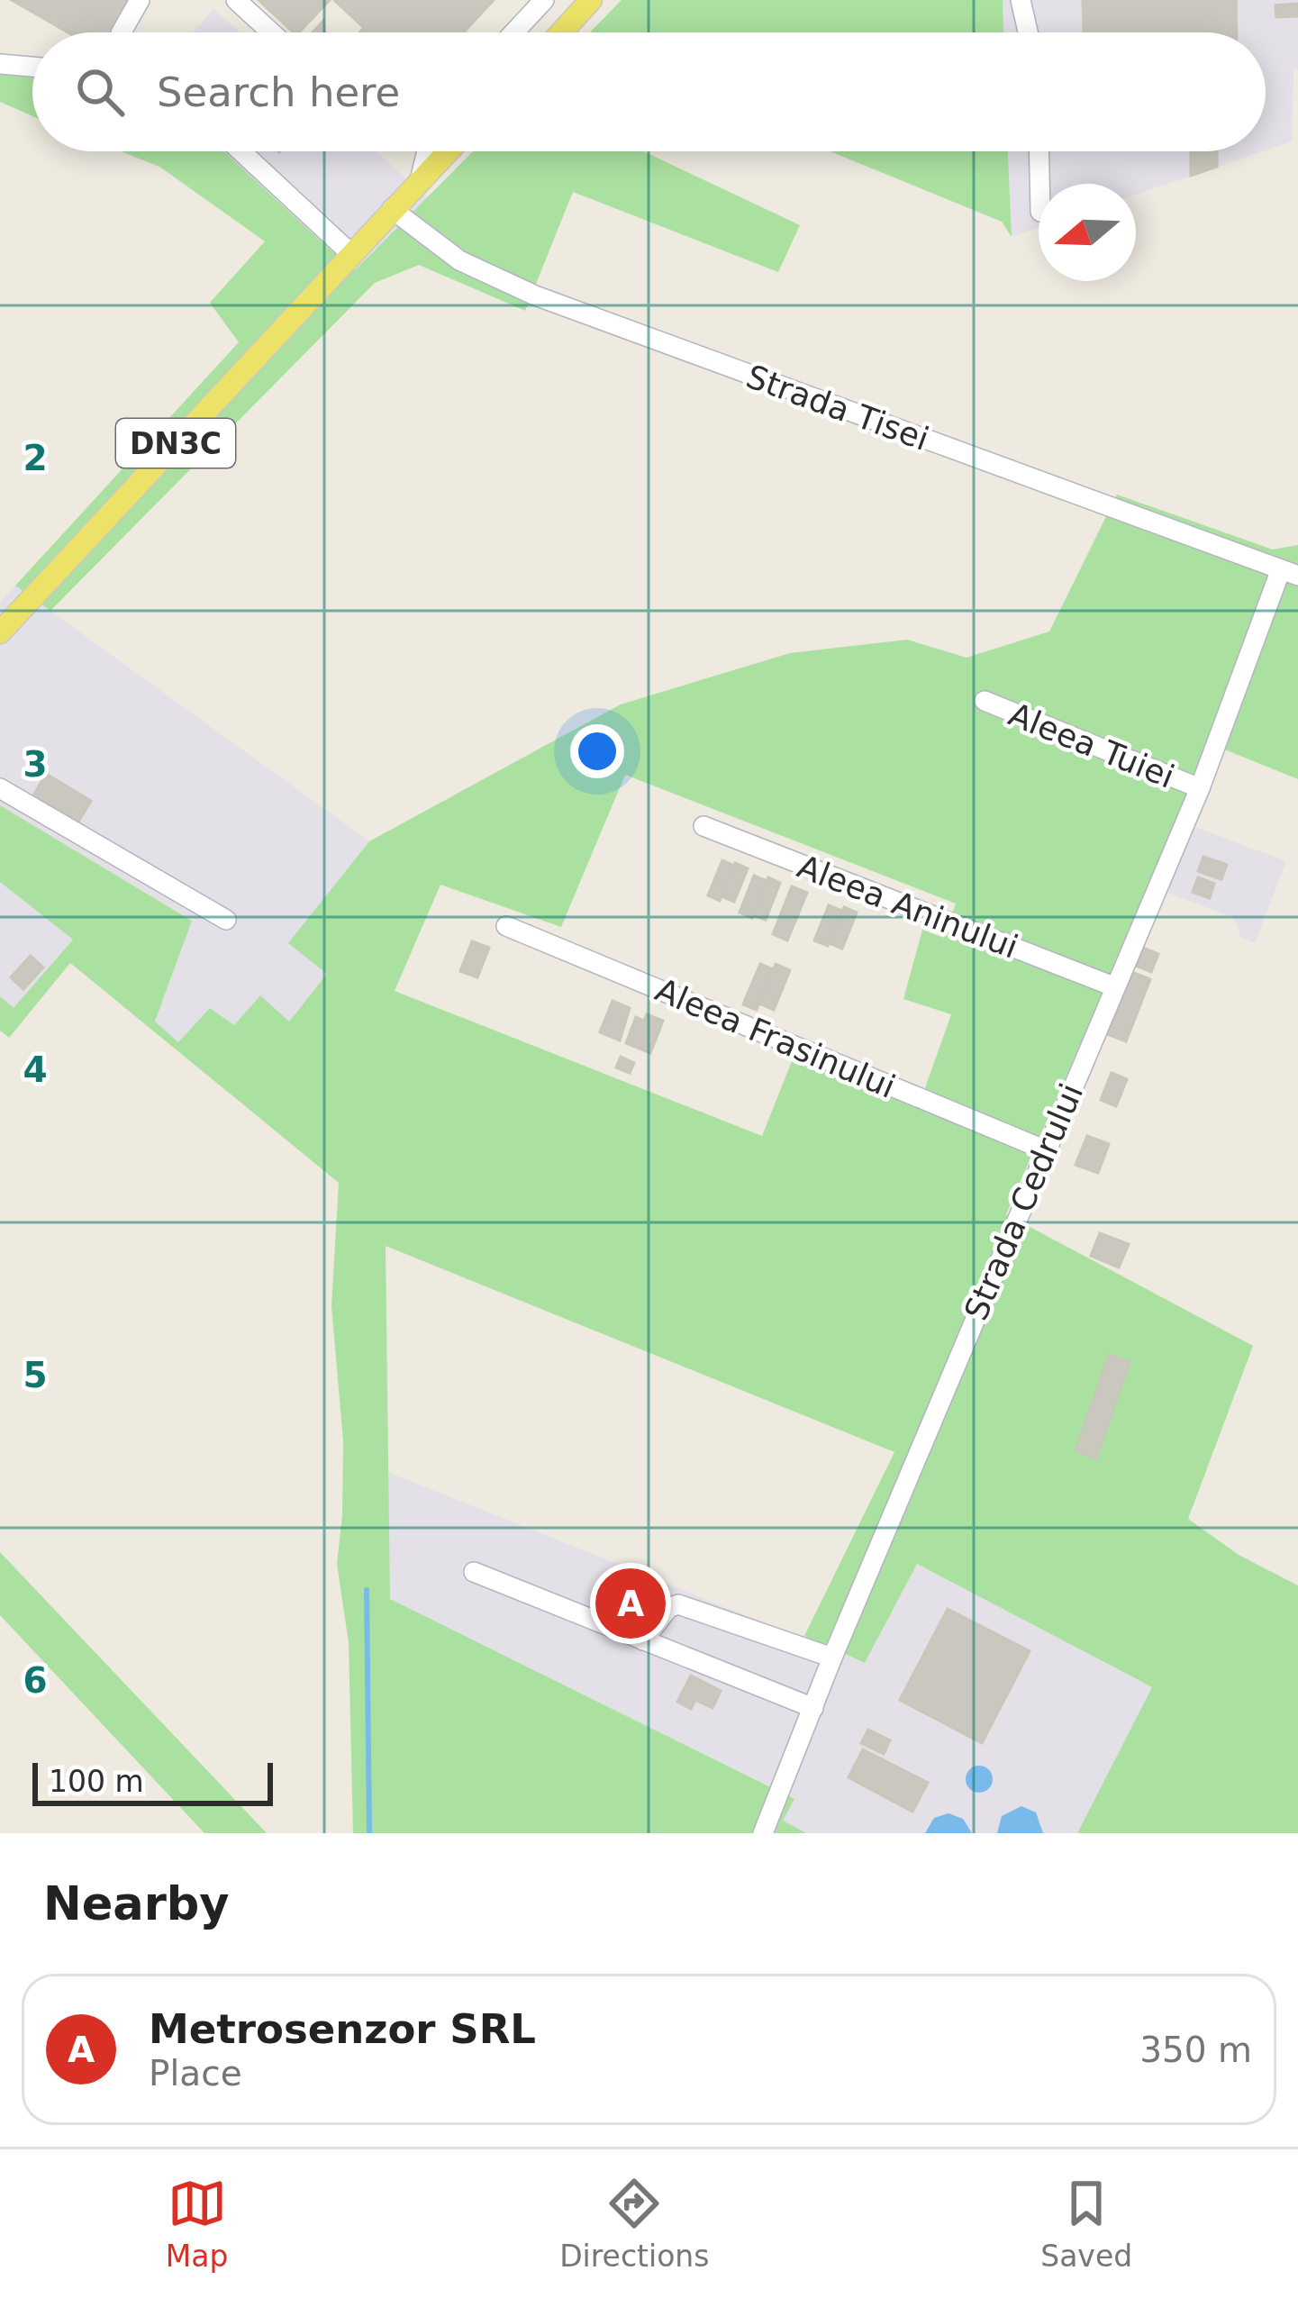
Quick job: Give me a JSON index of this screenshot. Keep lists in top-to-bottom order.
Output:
{
  "streets": {
    "main road": ["DN3C"],
    "lane": [
      "Strada Tisei",
      "Aleea Tuiei",
      "Aleea Aninului",
      "Aleea Frasinului",
      "Strada Cedrului"
    ]
  },
  "crossings": [
    ["Strada Tisei", "DN3C"],
    ["Strada Tisei", "Strada Cedrului"],
    ["Aleea Tuiei", "Strada Cedrului"],
    ["Aleea Aninului", "Strada Cedrului"],
    ["Aleea Frasinului", "Strada Cedrului"]
  ],
  "scale_bar": "100 m",
  "north": "left",
  "page": {
    "search": "Search here",
    "pins": "A",
    "scale": "100 m",
    "heading": "Nearby",
    "list": [
      {
        "mark": "A",
        "name": "Metrosenzor SRL",
        "note": "Place",
        "value": "350 m"
      }
    ],
    "nav": ["Map", "Directions", "Saved"]
  },
  "grid": {
    "rows": [
      "2",
      "3",
      "4",
      "5",
      "6"
    ]
  }
}
